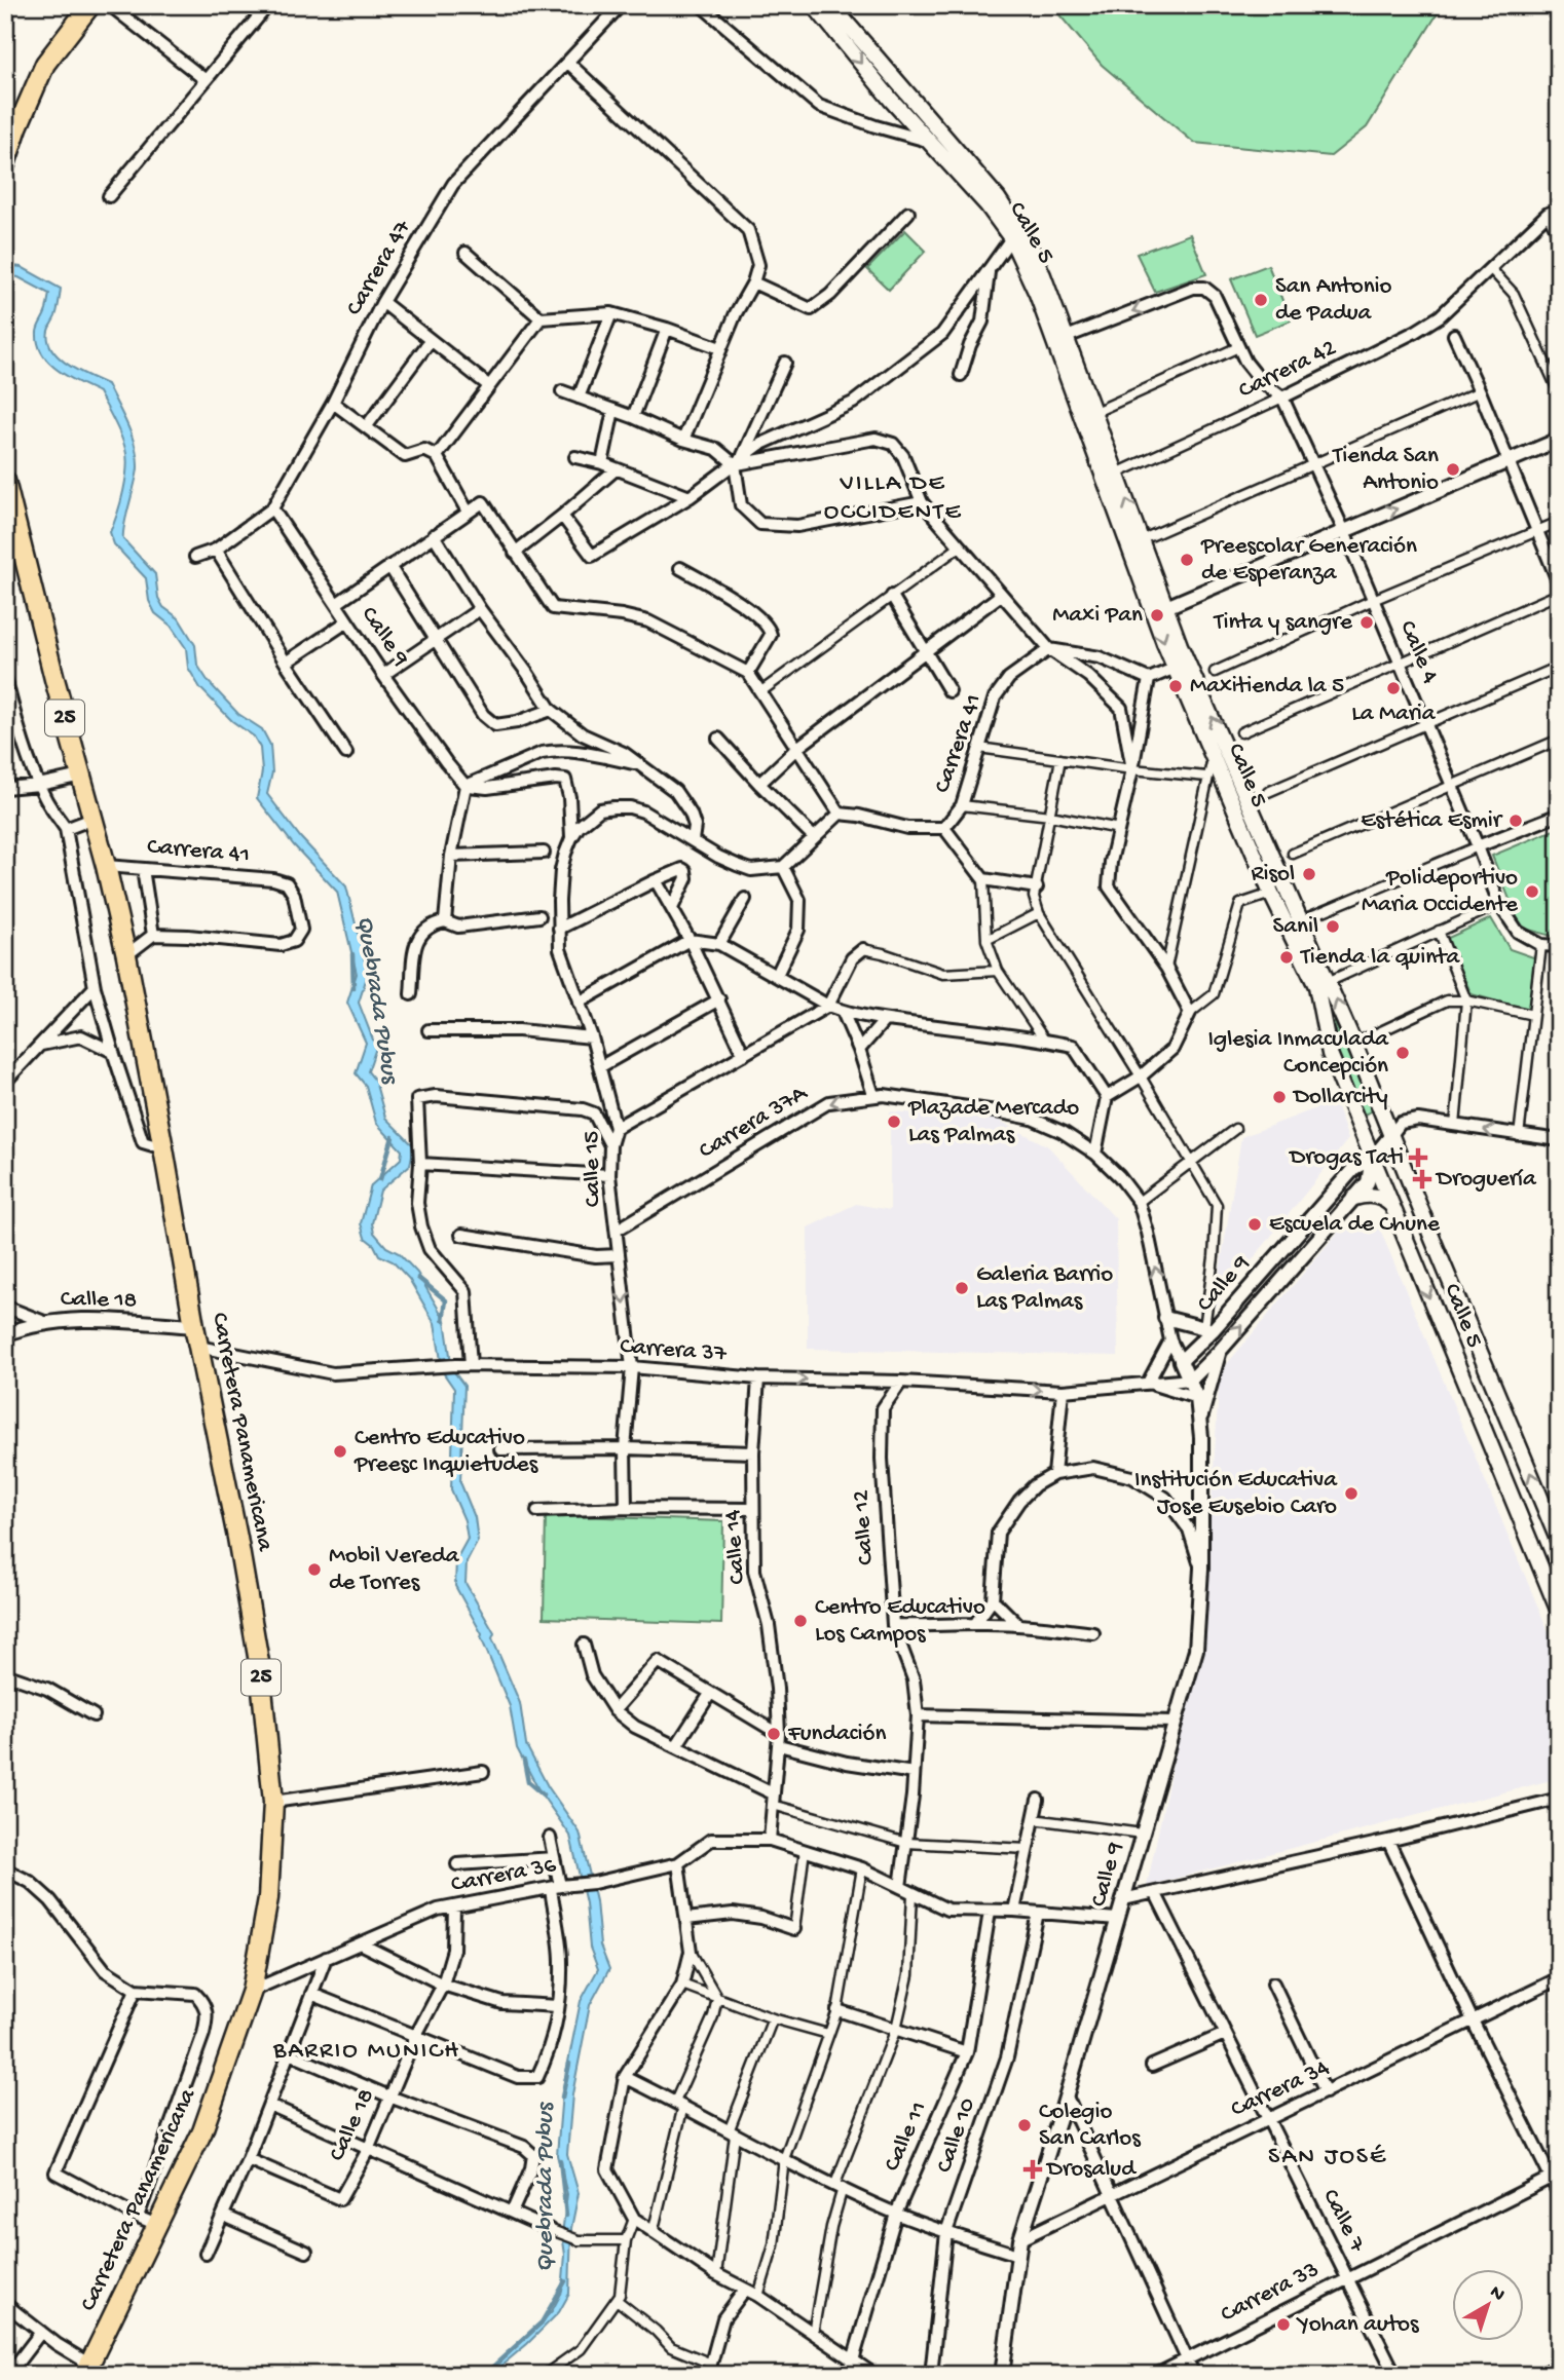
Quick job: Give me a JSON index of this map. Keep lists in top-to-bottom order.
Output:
{
  "streets": {
    "highway": ["25", "Carretera Panamericana"],
    "main road": ["Calle 5"],
    "street": [
      "Carrera 47",
      "Carrera 42",
      "Calle 9",
      "Calle 4",
      "Carrera 41",
      "Carrera 37A",
      "Calle 15",
      "Calle 18",
      "Carrera 37",
      "Calle 12",
      "Calle 14",
      "Carrera 36",
      "Carrera 34",
      "Calle 10",
      "Calle 11",
      "Calle 7",
      "Carrera 33"
    ]
  },
  "crossings": [
    ["Calle 5", "Calle 9"],
    ["Calle 5", "Calle 4"],
    ["Carrera 47", "Calle 9"],
    ["Carrera 42", "Calle 4"],
    ["Calle 9", "Carrera 37A"],
    ["Calle 9", "Calle 15"],
    ["Calle 9", "Carrera 37"],
    ["Calle 9", "Carrera 36"],
    ["Calle 9", "Carrera 34"],
    ["Carrera 41", "Carretera Panamericana"],
    ["Carrera 37A", "Calle 15"],
    ["Calle 15", "Carrera 37"],
    ["Calle 18", "Carretera Panamericana"],
    ["Calle 18", "Carrera 36"],
    ["Carrera 37", "Carretera Panamericana"],
    ["Carrera 37", "Calle 12"],
    ["Carrera 37", "Calle 14"],
    ["Carretera Panamericana", "Carrera 36"],
    ["Calle 12", "Carrera 36"],
    ["Calle 14", "Carrera 36"],
    ["Carrera 36", "Calle 10"],
    ["Carrera 36", "Calle 11"],
    ["Carrera 34", "Calle 7"],
    ["Calle 7", "Carrera 33"]
  ],
  "districts": ["VILLA DE OCCIDENTE", "BARRIO MUNICH", "SAN JOSÉ"],
  "water": ["Quebrada Pubus"],
  "places": {
    "other": [
      "San Antonio de Padua",
      "Tienda San Antonio",
      "Preescolar Generación de Esperanza",
      "Maxi Pan",
      "Tinta y sangre",
      "Maxitienda la 5",
      "La Maria",
      "Estética Esmir",
      "Risol",
      "Polideportivo Maria Occidente",
      "Sanil",
      "Tienda la quinta",
      "Iglesia Inmaculada Concepción",
      "Dollarcity",
      "Plazade Mercado Las Palmas",
      "Escuela de Chune",
      "Galeria Barrio Las Palmas",
      "Centro Educativo Preesc Inquietudes",
      "Institución Educativa Jose Eusebio Caro",
      "Mobil Vereda de Torres",
      "Centro Educativo Los Campos",
      "Fundación",
      "Colegio San Carlos",
      "Yohan autos"
    ],
    "health": ["Drogas Tati", "Droguería", "Drosalud"]
  },
  "north": "top right"
}
